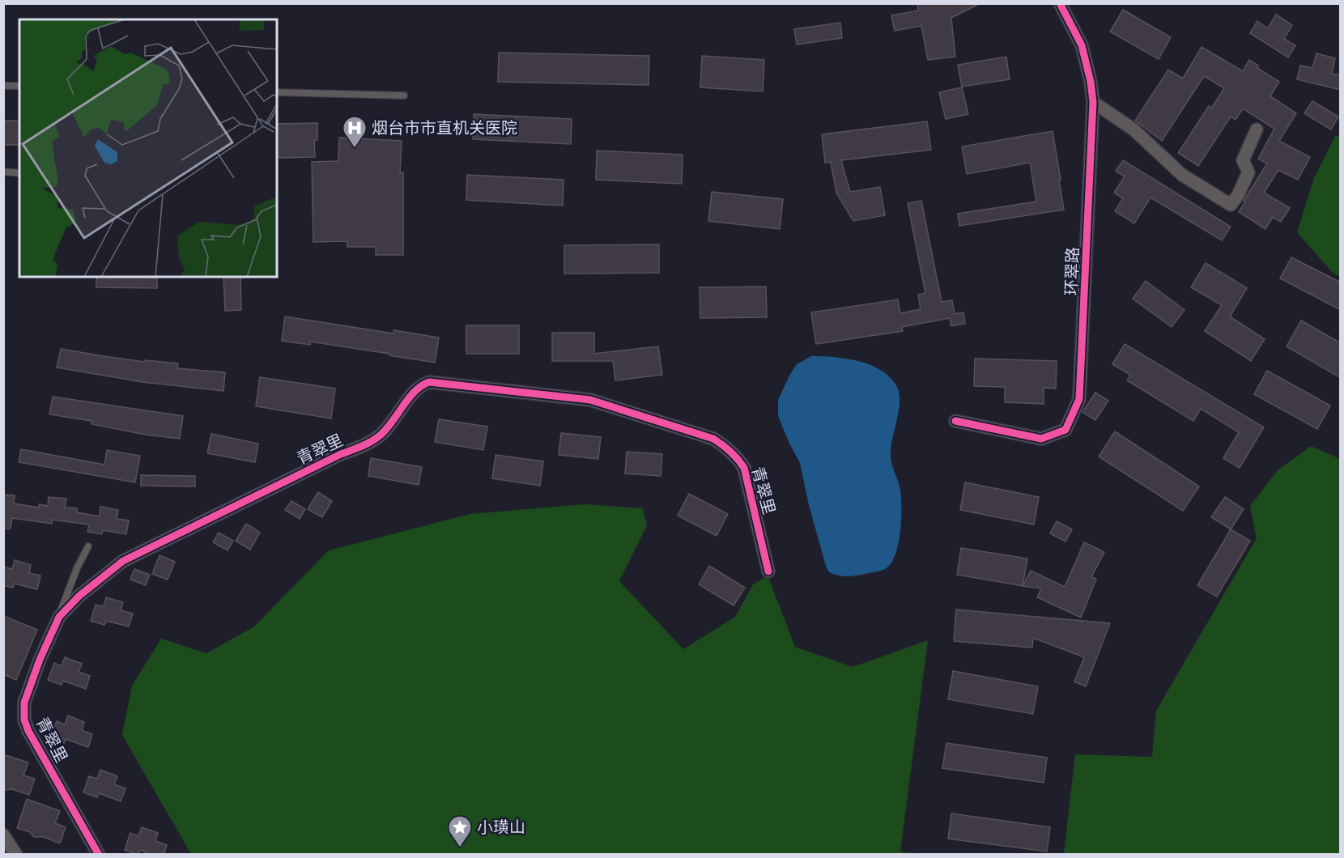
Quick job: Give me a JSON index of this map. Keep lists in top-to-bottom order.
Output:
{
  "streets": {
    "street": ["环翠路", "青翠里"]
  },
  "places": {
    "hospital": ["烟台市市直机关医院"],
    "place": ["小璜山"]
  }
}
